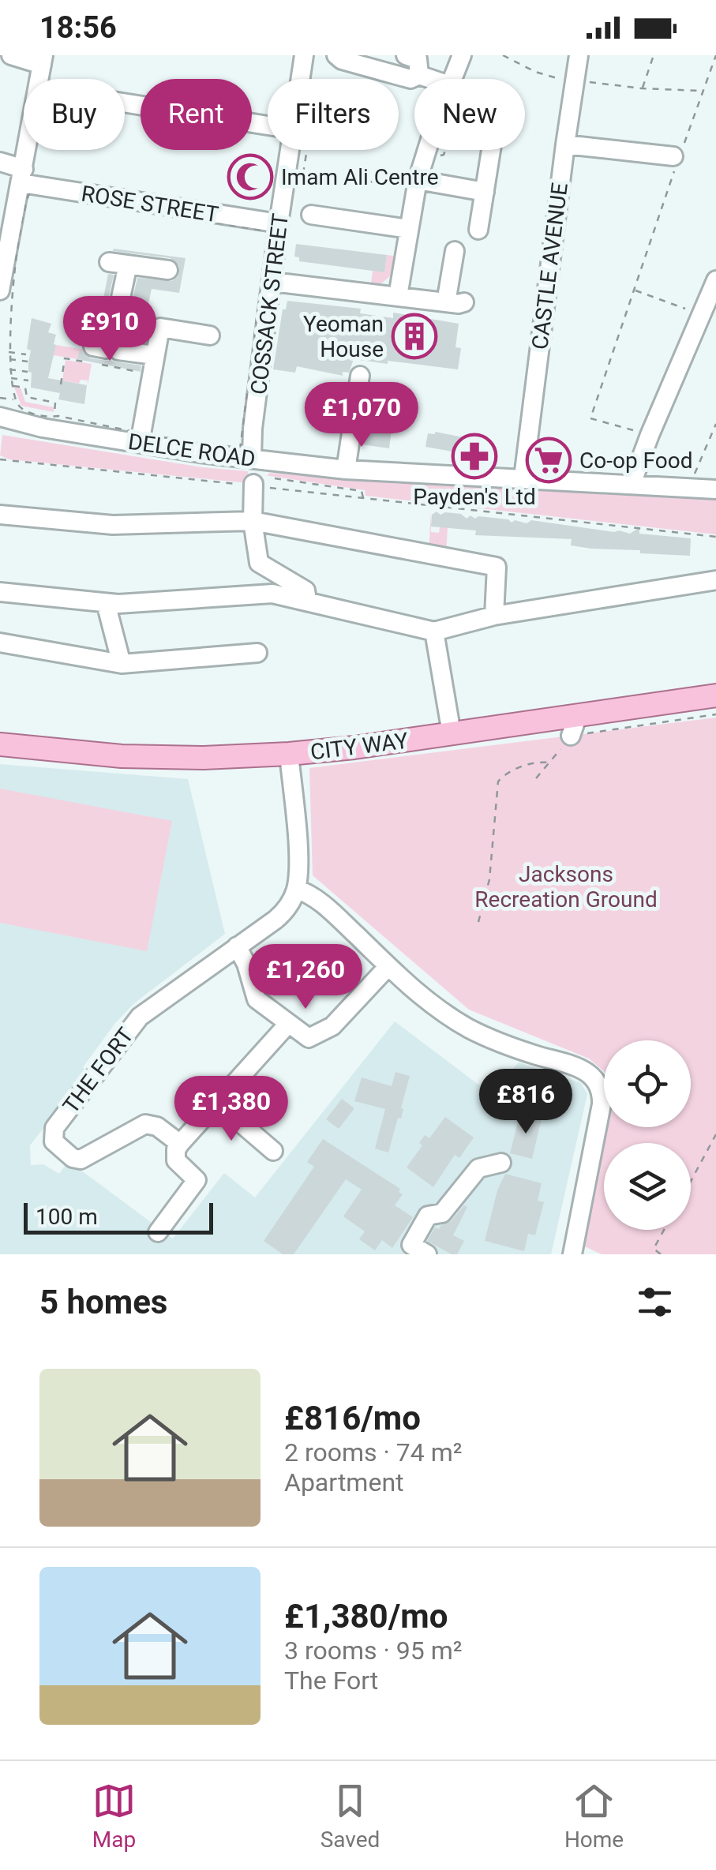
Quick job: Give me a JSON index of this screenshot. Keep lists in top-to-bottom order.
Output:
{
  "streets": {
    "main road": ["CITY WAY"],
    "street": [
      "ROSE STREET",
      "CASTLE AVENUE",
      "COSSACK STREET",
      "DELCE ROAD",
      "THE FORT"
    ]
  },
  "crossings": [
    ["ROSE STREET", "COSSACK STREET"],
    ["CASTLE AVENUE", "DELCE ROAD"],
    ["COSSACK STREET", "DELCE ROAD"]
  ],
  "parks": ["Jacksons Recreation Ground"],
  "places": {
    "mosque": ["Imam Ali Centre"],
    "building": ["Yeoman House"],
    "pharmacy": ["Payden's Ltd"],
    "supermarket": ["Co-op Food"]
  },
  "scale_bar": "100 m",
  "page": {
    "status": "18:56",
    "chip": [
      "Buy",
      "Rent",
      "Filters",
      "New"
    ],
    "price": [
      "£910",
      "£1,070",
      "£1,260",
      "£816",
      "£1,380"
    ],
    "scale": "100 m",
    "heading": "5 homes",
    "list": [
      {
        "name": "£816/mo",
        "note": "2 rooms · 74 m² · Apartment"
      },
      {
        "name": "£1,380/mo",
        "note": "3 rooms · 95 m² · The Fort"
      }
    ],
    "tabs": ["Map", "Saved", "Home"]
  }
}
